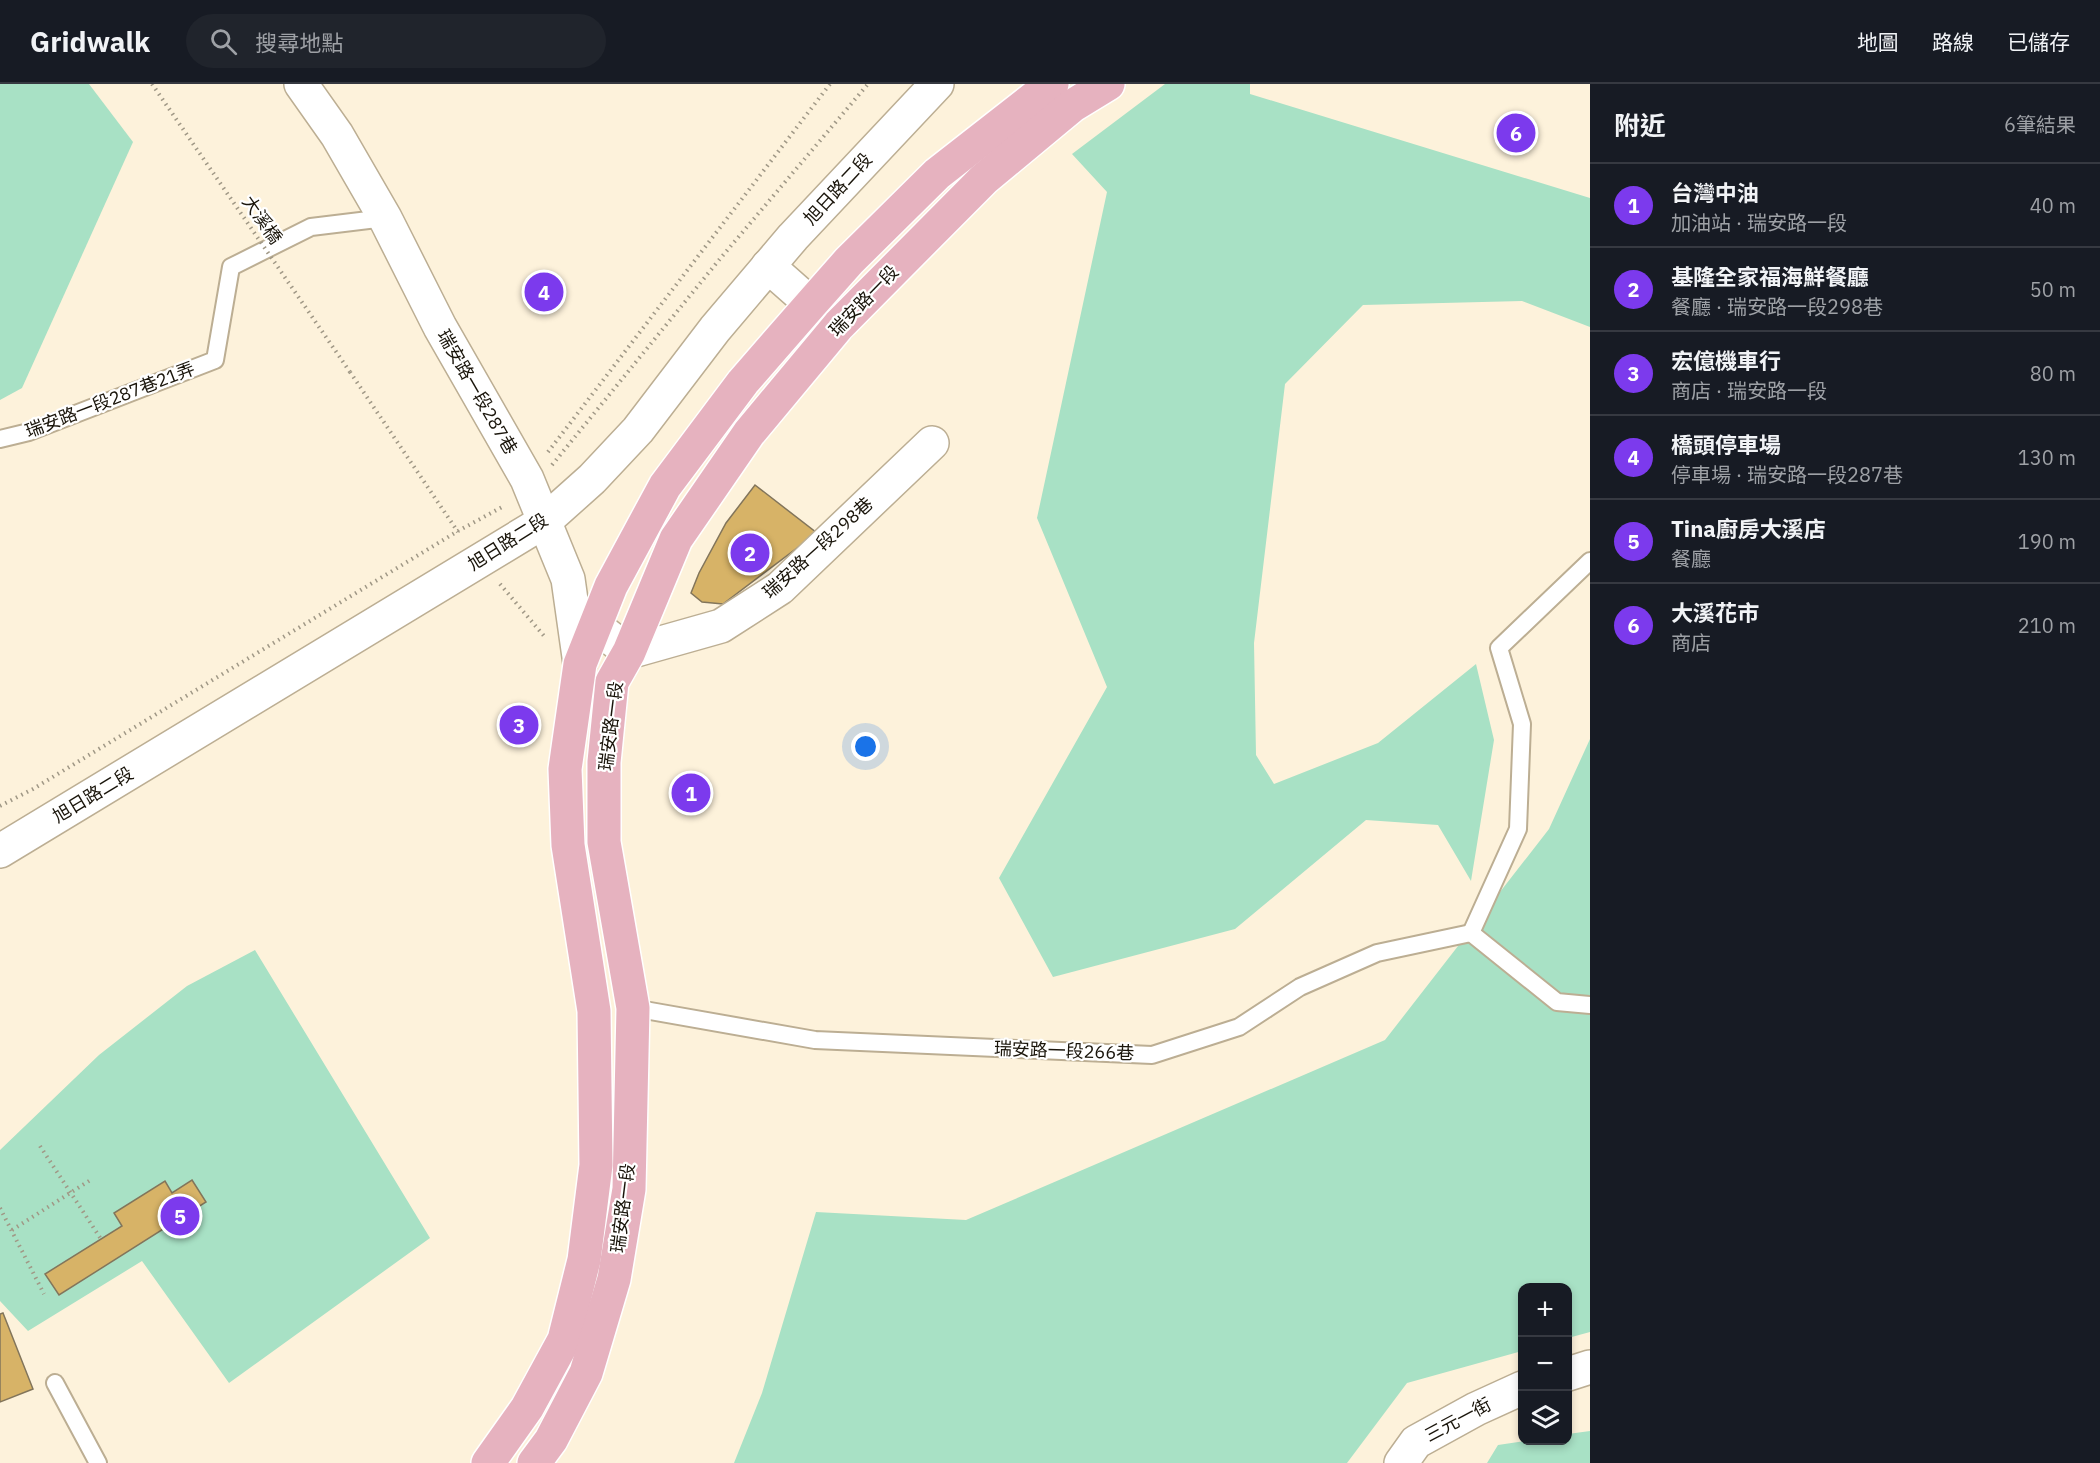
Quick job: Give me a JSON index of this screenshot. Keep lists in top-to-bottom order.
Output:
{
  "streets": {
    "main road": ["瑞安路一段"],
    "street": [
      "旭日路二段",
      "瑞安路一段287巷",
      "瑞安路一段298巷",
      "三元一街"
    ],
    "lane": ["瑞安路一段287巷21弄", "瑞安路一段266巷"],
    "path": ["大溪橋"]
  },
  "crossings": [
    ["旭日路二段", "大溪橋"],
    ["旭日路二段", "瑞安路一段287巷"],
    ["大溪橋", "瑞安路一段"],
    ["大溪橋", "瑞安路一段287巷"],
    ["瑞安路一段", "瑞安路一段287巷"],
    ["瑞安路一段", "瑞安路一段298巷"],
    ["瑞安路一段", "瑞安路一段266巷"],
    ["瑞安路一段287巷", "瑞安路一段287巷21弄"]
  ],
  "page": {
    "header": "Gridwalk",
    "search": "搜尋地點",
    "nav": ["地圖", "路線", "已儲存"],
    "heading": ["附近", "6筆結果"],
    "pins": [
      "6",
      "4",
      "2",
      "3",
      "1",
      "5"
    ],
    "list": [
      {
        "mark": "1",
        "name": "台灣中油",
        "note": "加油站 · 瑞安路一段",
        "value": "40 m"
      },
      {
        "mark": "2",
        "name": "基隆全家福海鮮餐廳",
        "note": "餐廳 · 瑞安路一段298巷",
        "value": "50 m"
      },
      {
        "mark": "3",
        "name": "宏億機車行",
        "note": "商店 · 瑞安路一段",
        "value": "80 m"
      },
      {
        "mark": "4",
        "name": "橋頭停車場",
        "note": "停車場 · 瑞安路一段287巷",
        "value": "130 m"
      },
      {
        "mark": "5",
        "name": "Tina廚房大溪店",
        "note": "餐廳",
        "value": "190 m"
      },
      {
        "mark": "6",
        "name": "大溪花市",
        "note": "商店",
        "value": "210 m"
      }
    ],
    "map_buttons": ["+", "−"]
  }
}
